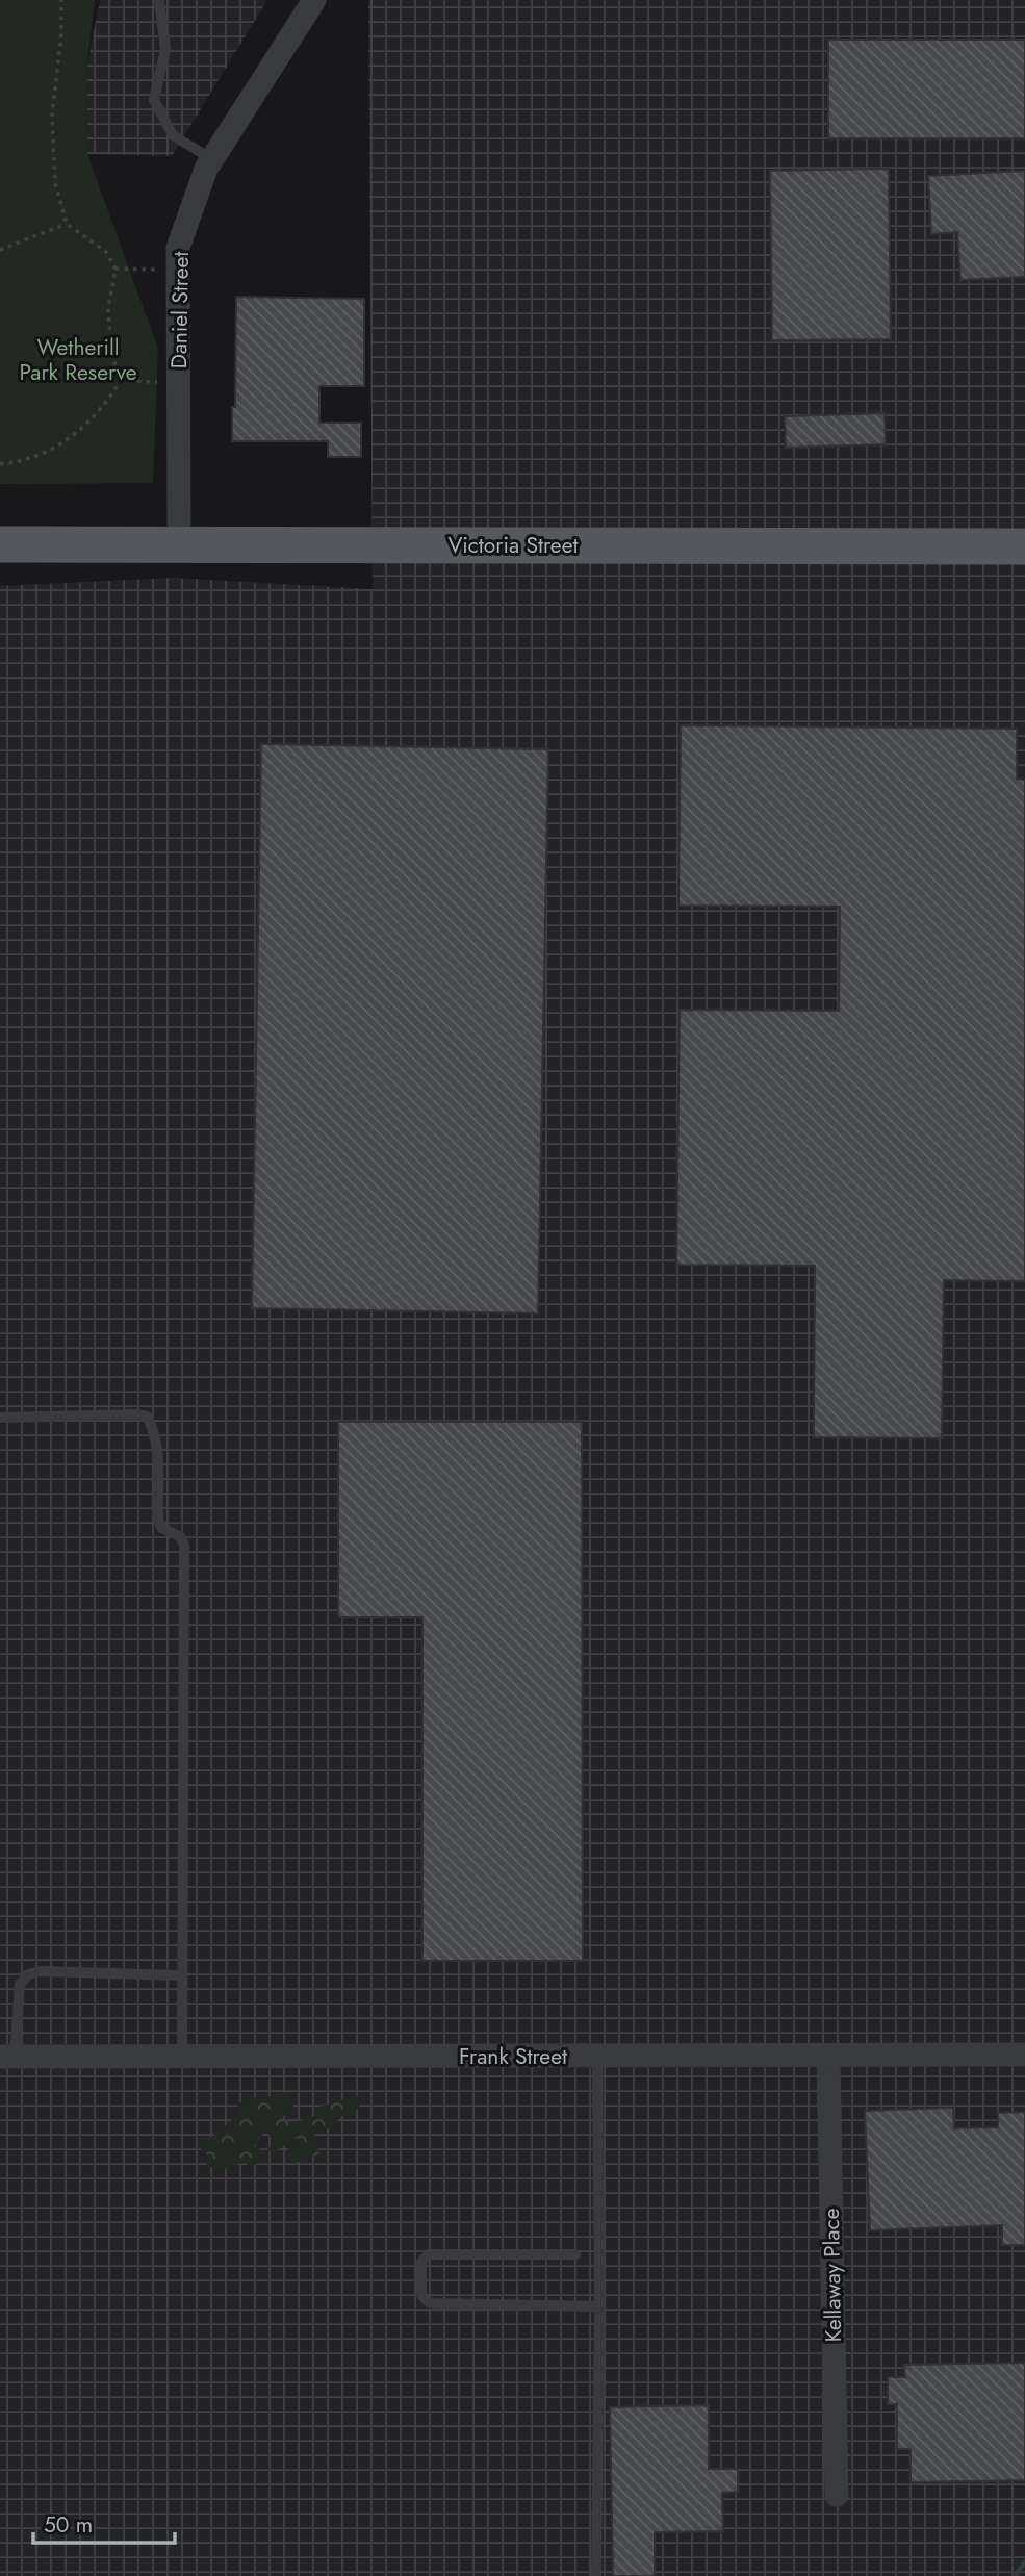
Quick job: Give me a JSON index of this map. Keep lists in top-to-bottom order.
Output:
{
  "streets": {
    "main road": ["Victoria Street"],
    "street": ["Daniel Street", "Frank Street", "Kellaway Place"]
  },
  "crossings": [
    ["Daniel Street", "Victoria Street"],
    ["Frank Street", "Kellaway Place"]
  ],
  "parks": ["Wetherill Park Reserve"],
  "scale_bar": "50 m"
}
